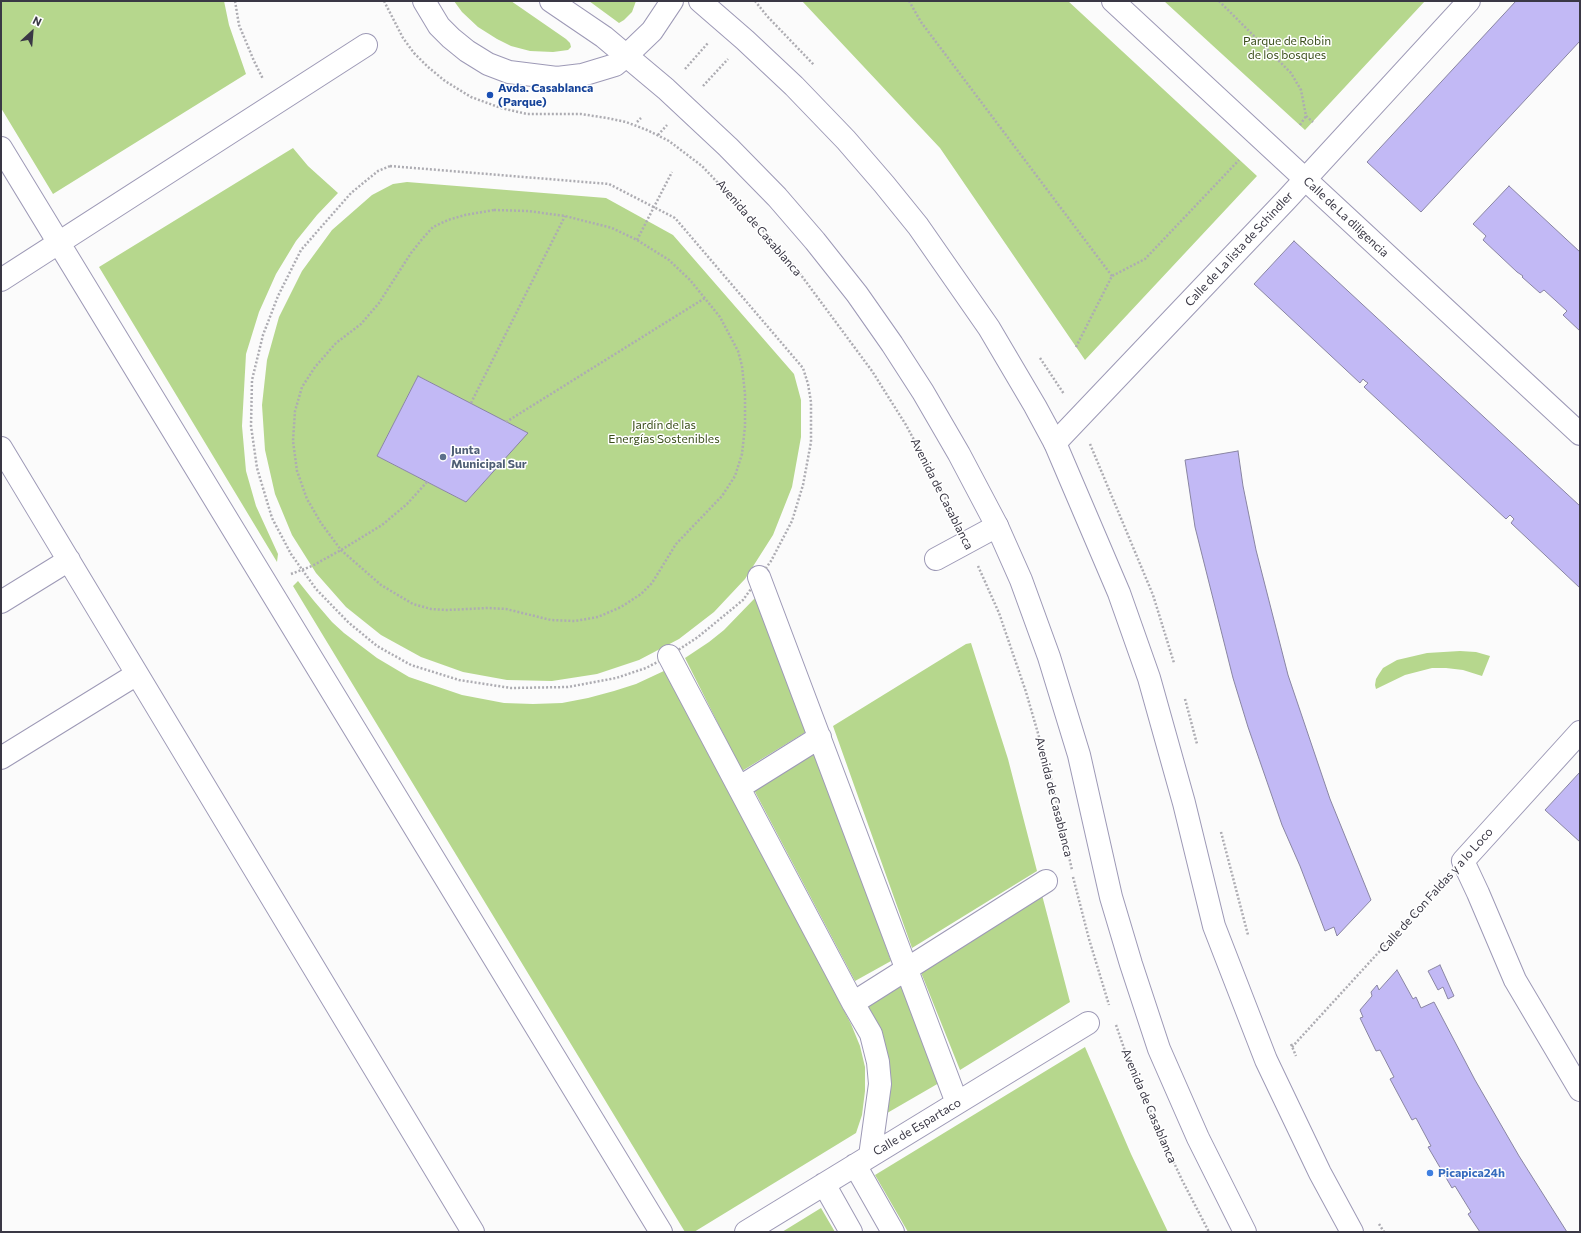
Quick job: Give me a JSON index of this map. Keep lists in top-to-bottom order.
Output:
{
  "streets": {
    "street": [
      "Calle de La diligencia",
      "Calle de La lista de Schindler",
      "Calle de Con Faldas y a lo Loco",
      "Calle de Espartaco"
    ],
    "path": ["Avenida de Casablanca"]
  },
  "crossings": [
    ["Calle de La diligencia", "Calle de La lista de Schindler"]
  ],
  "parks": ["Parque de Robin de los bosques", "Jardín de las Energías Sostenibles"],
  "places": ["Avda. Casablanca (Parque)", "Junta Municipal Sur", "Picapica24h"],
  "north": "top right"
}
